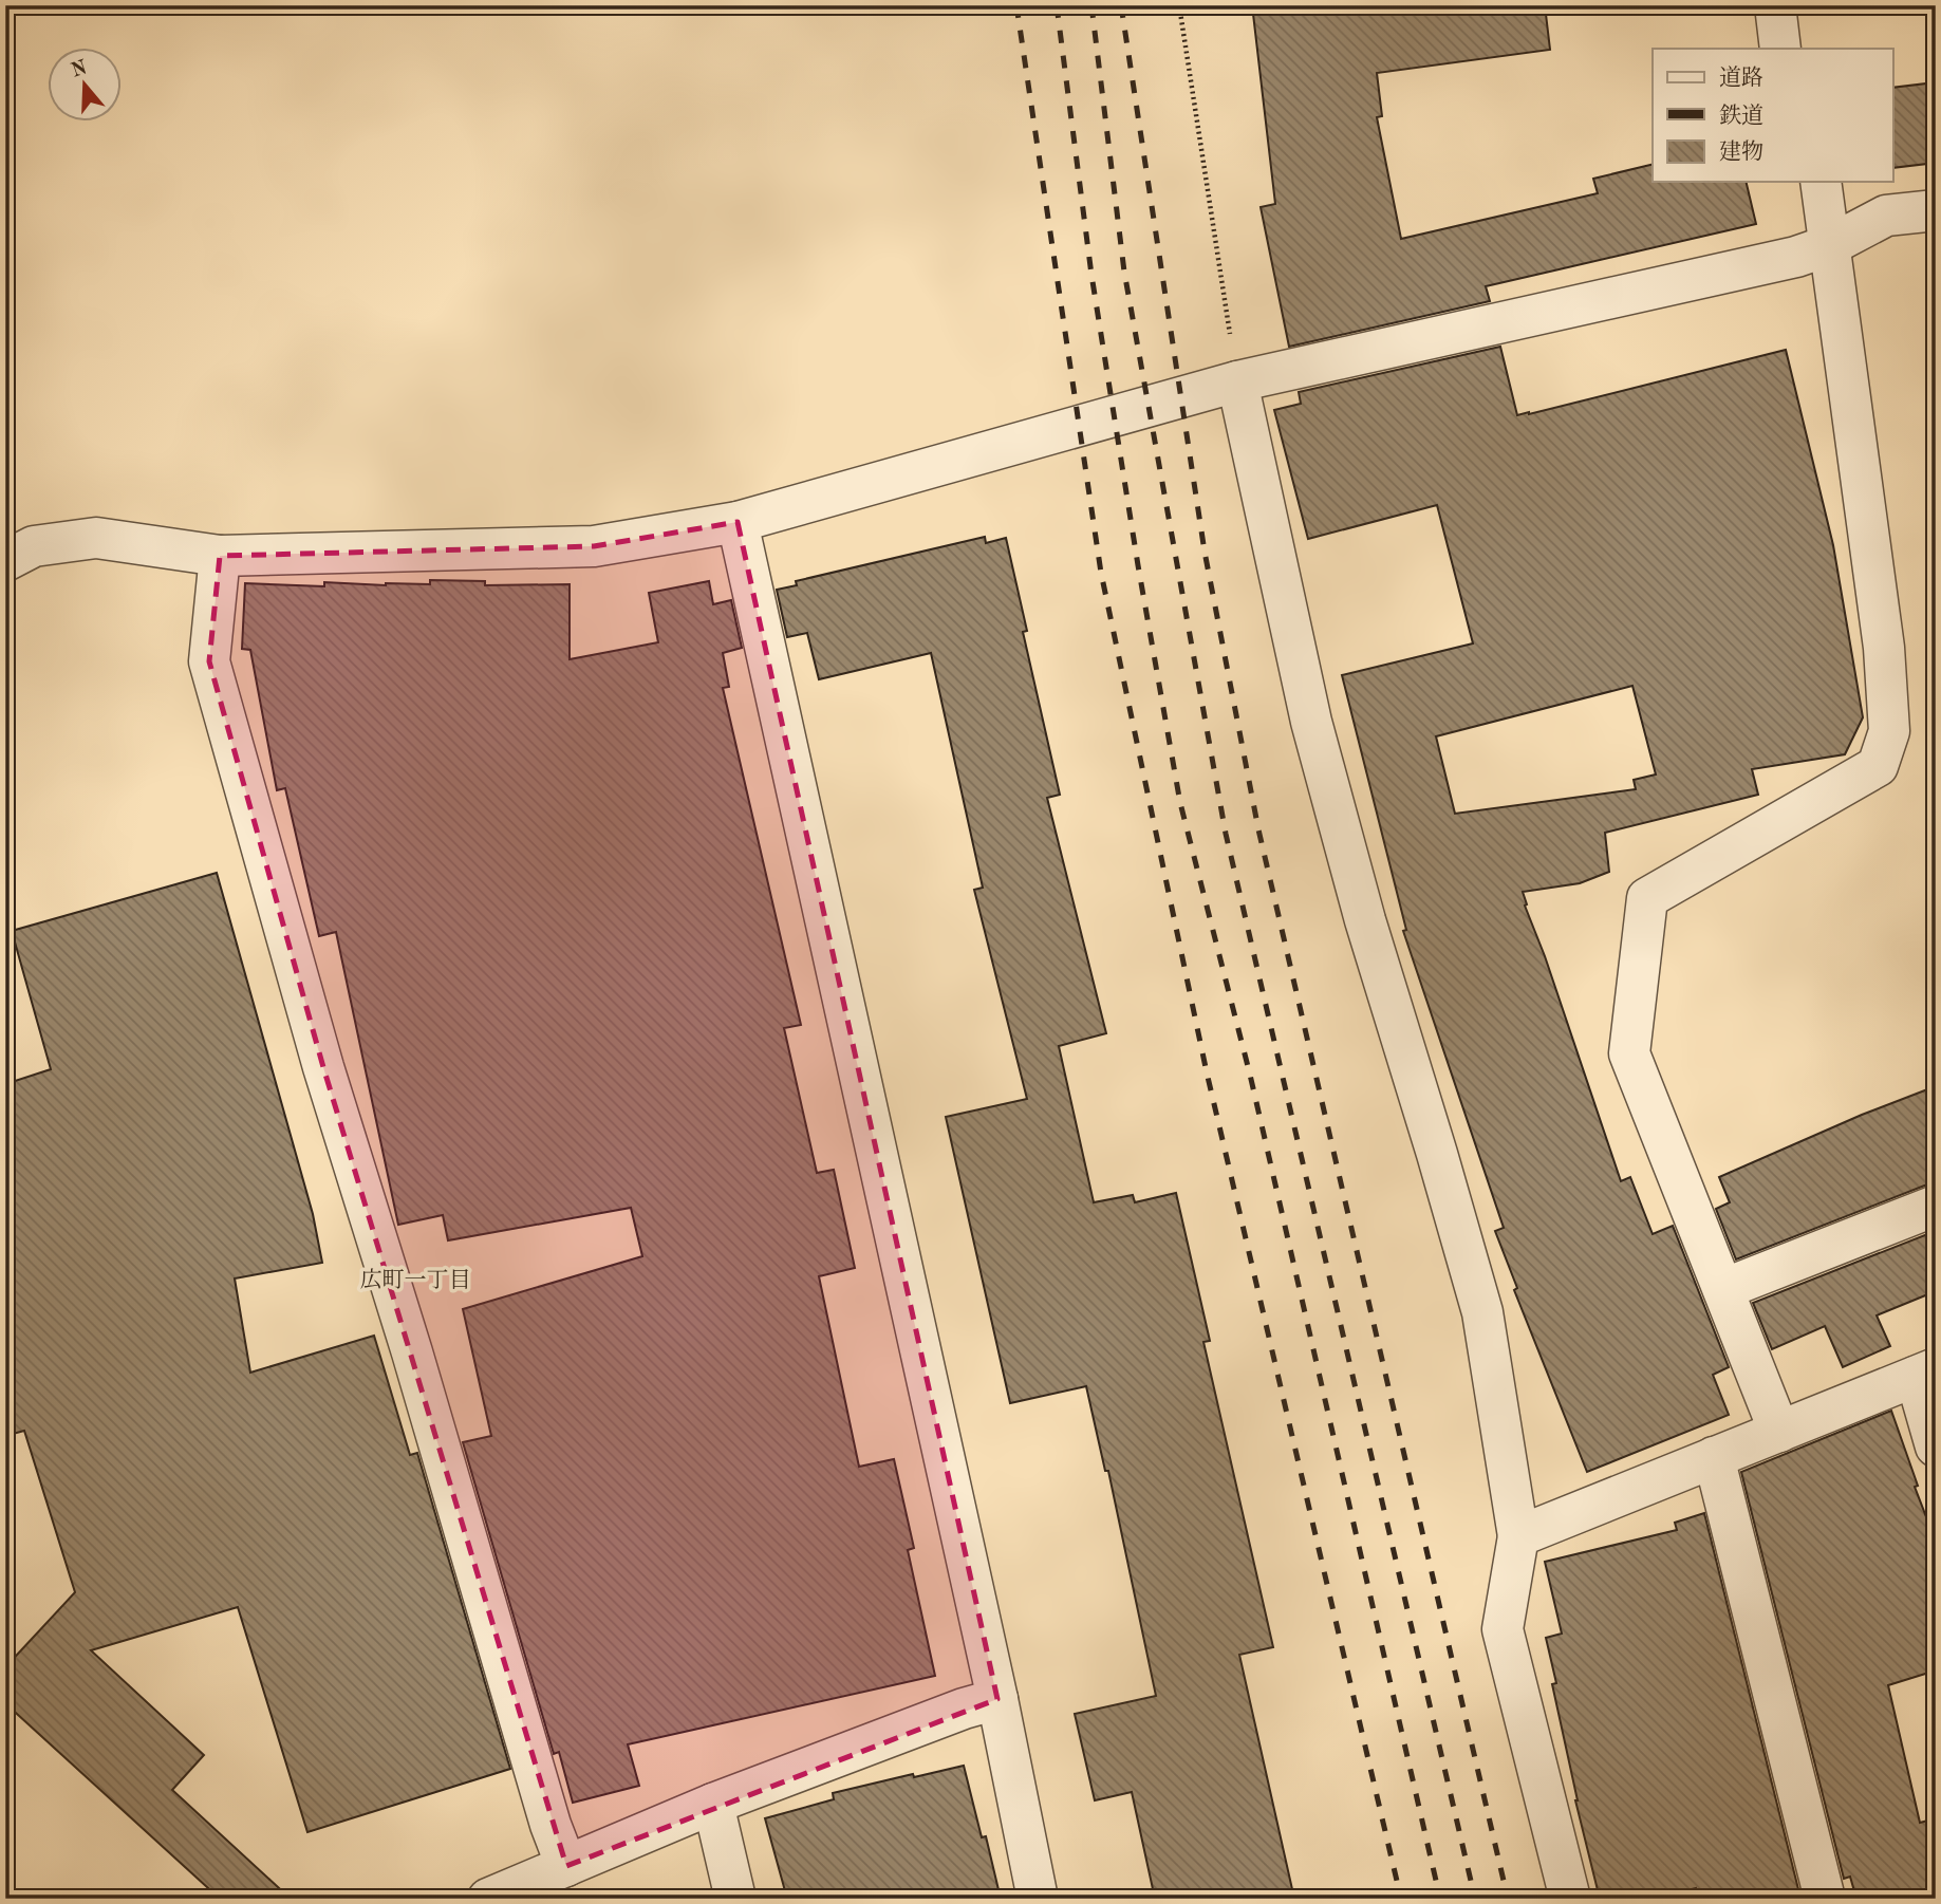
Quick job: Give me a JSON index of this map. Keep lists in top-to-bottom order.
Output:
{
  "districts": ["広町一丁目"],
  "legend": ["道路", "鉄道", "建物"],
  "north": "top"
}
